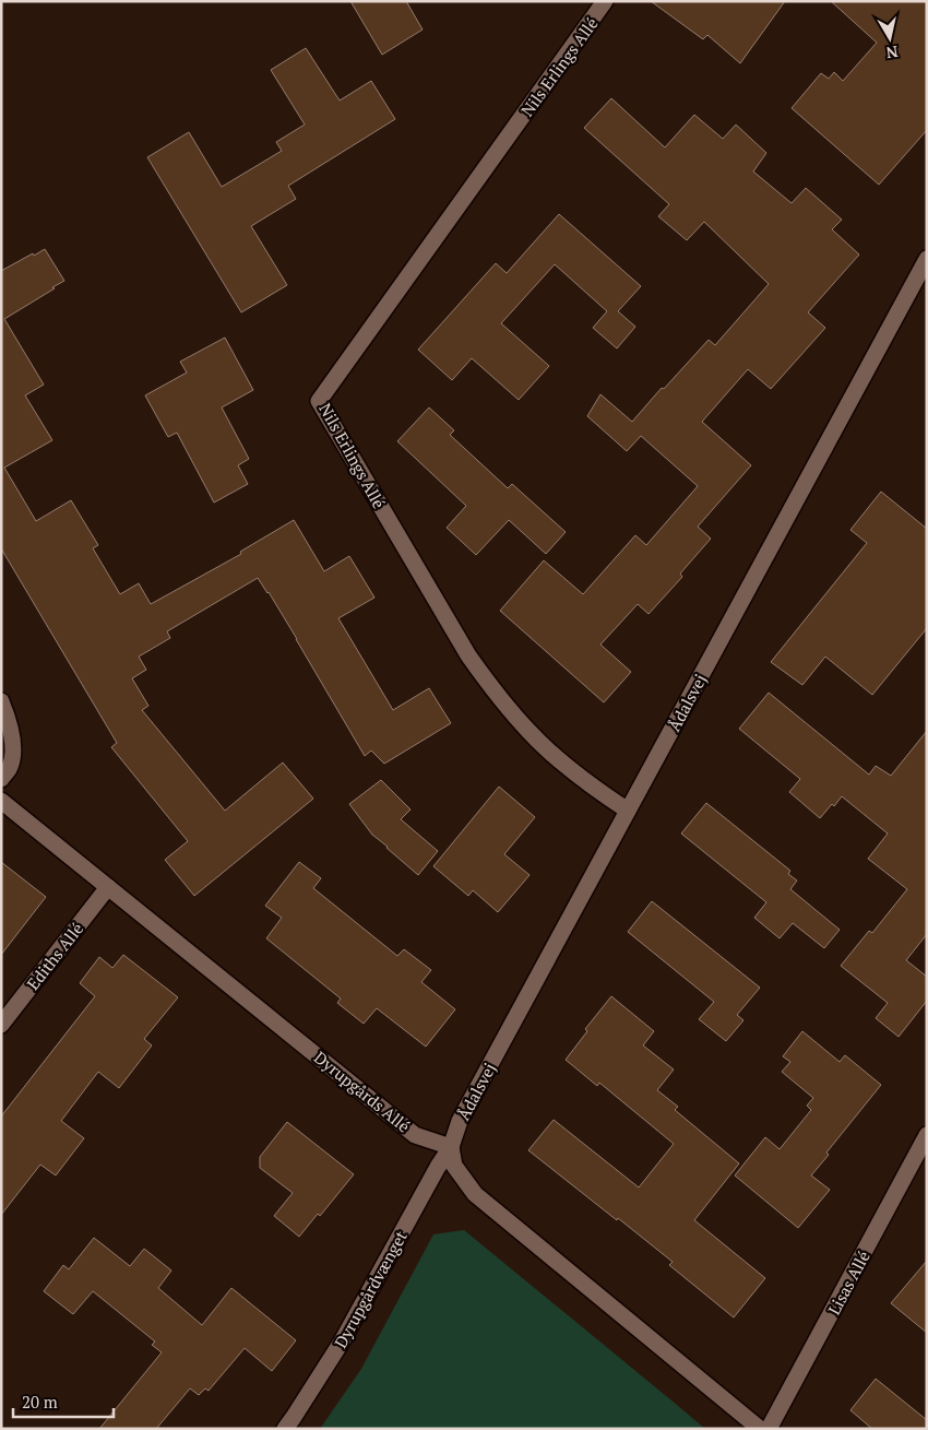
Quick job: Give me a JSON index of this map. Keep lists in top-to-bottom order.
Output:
{
  "streets": {
    "street": [
      "Nils Erlings Allé",
      "Ådalsvej",
      "Ediths Allé",
      "Dyrupgårds Allé",
      "Lisas Allé",
      "Dyrupgårdvænget"
    ]
  },
  "crossings": [
    ["Nils Erlings Allé", "Ådalsvej"],
    ["Ådalsvej", "Dyrupgårds Allé"],
    ["Ådalsvej", "Dyrupgårdvænget"],
    ["Ediths Allé", "Dyrupgårds Allé"],
    ["Dyrupgårds Allé", "Dyrupgårdvænget"]
  ],
  "scale_bar": "20 m",
  "north": "bottom"
}
